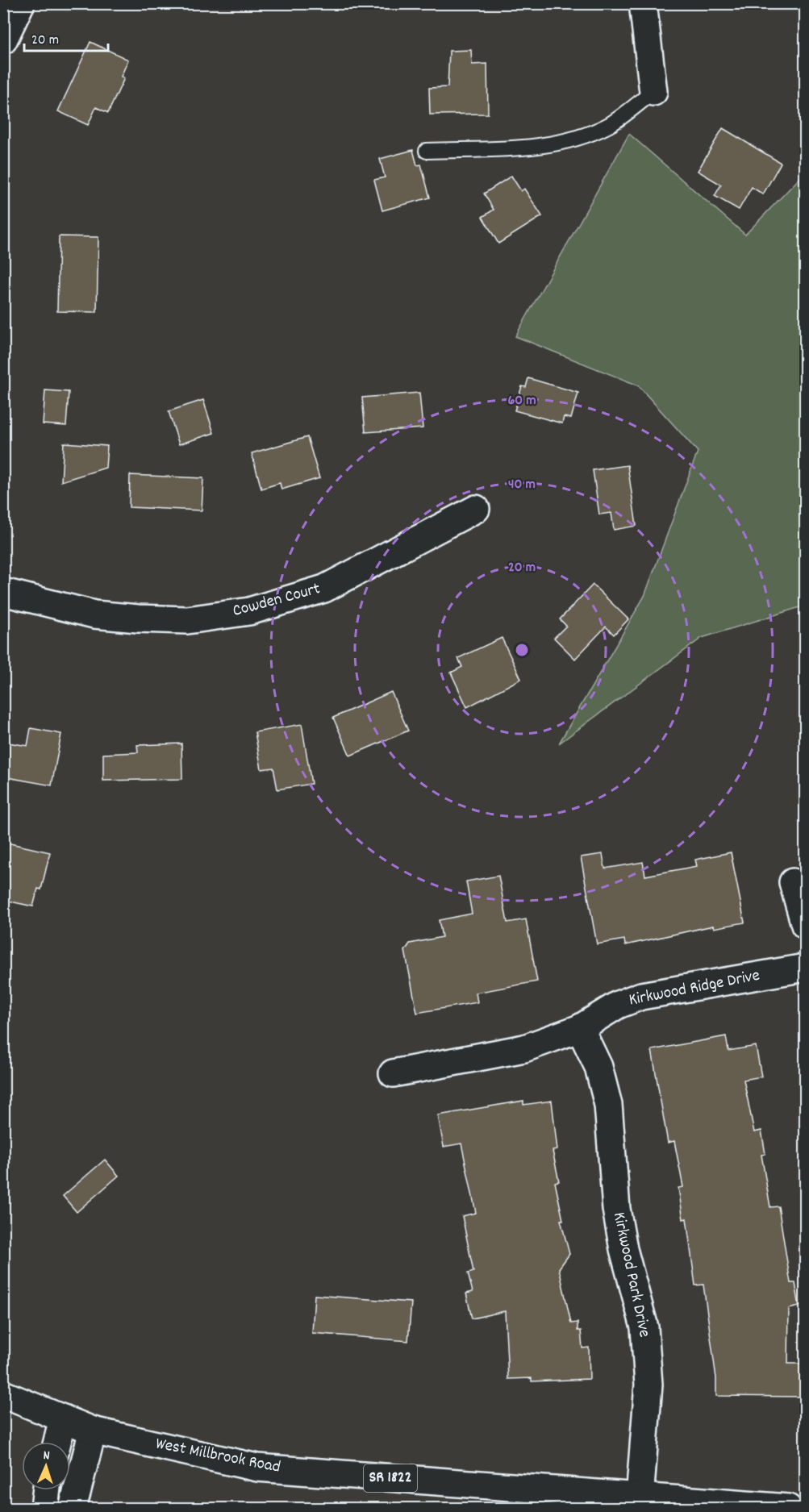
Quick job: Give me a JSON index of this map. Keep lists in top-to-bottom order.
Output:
{
  "streets": {
    "street": [
      "Cowden Court",
      "Kirkwood Ridge Drive",
      "Kirkwood Park Drive",
      "West Millbrook Road",
      "SR 1822"
    ]
  },
  "crossings": [
    ["Kirkwood Ridge Drive", "Kirkwood Park Drive"],
    ["Kirkwood Park Drive", "West Millbrook Road"]
  ],
  "scale_bar": "20 m",
  "north": "top",
  "rings": ["60 m", "40 m", "20 m"]
}
